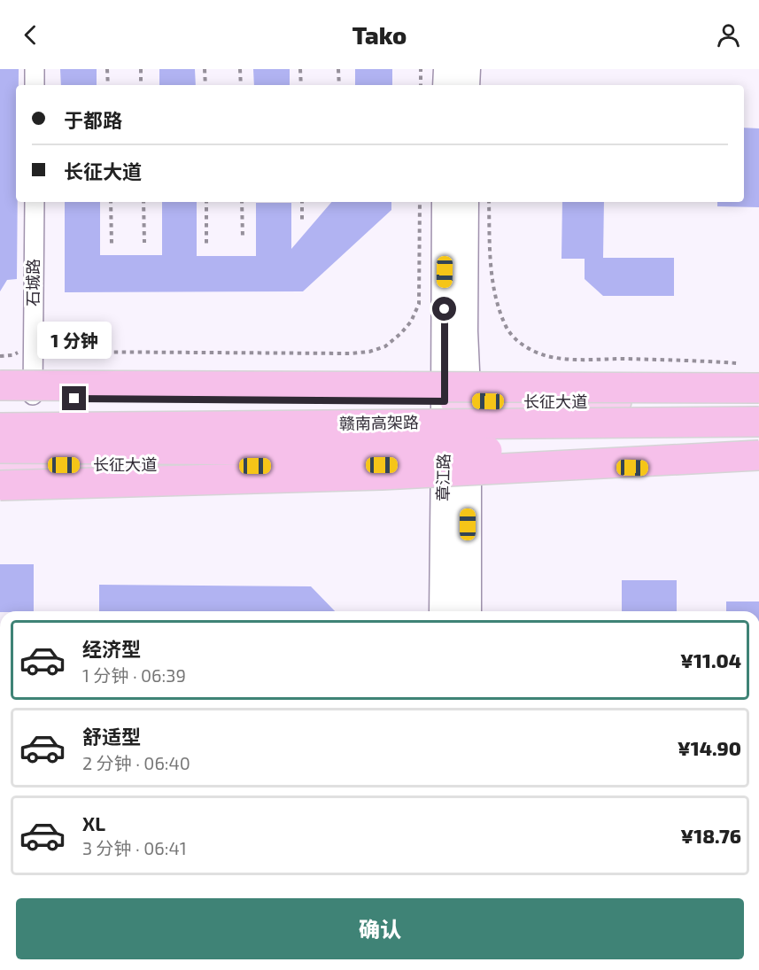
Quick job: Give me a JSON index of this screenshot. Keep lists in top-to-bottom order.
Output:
{
  "streets": {
    "highway": ["赣南高架路"],
    "main road": ["长征大道", "章江路"],
    "street": ["石城路"]
  },
  "crossings": [
    ["石城路", "长征大道"],
    ["长征大道", "章江路"]
  ],
  "page": {
    "header": "Tako",
    "banner": ["于都路", "长征大道"],
    "bubble": "1 分钟",
    "list": [
      {
        "name": "经济型",
        "note": "1 分钟 · 06:39",
        "value": "¥11.04"
      },
      {
        "name": "舒适型",
        "note": "2 分钟 · 06:40",
        "value": "¥14.90"
      },
      {
        "name": "XL",
        "note": "3 分钟 · 06:41",
        "value": "¥18.76"
      }
    ],
    "buttons": "确认"
  }
}
